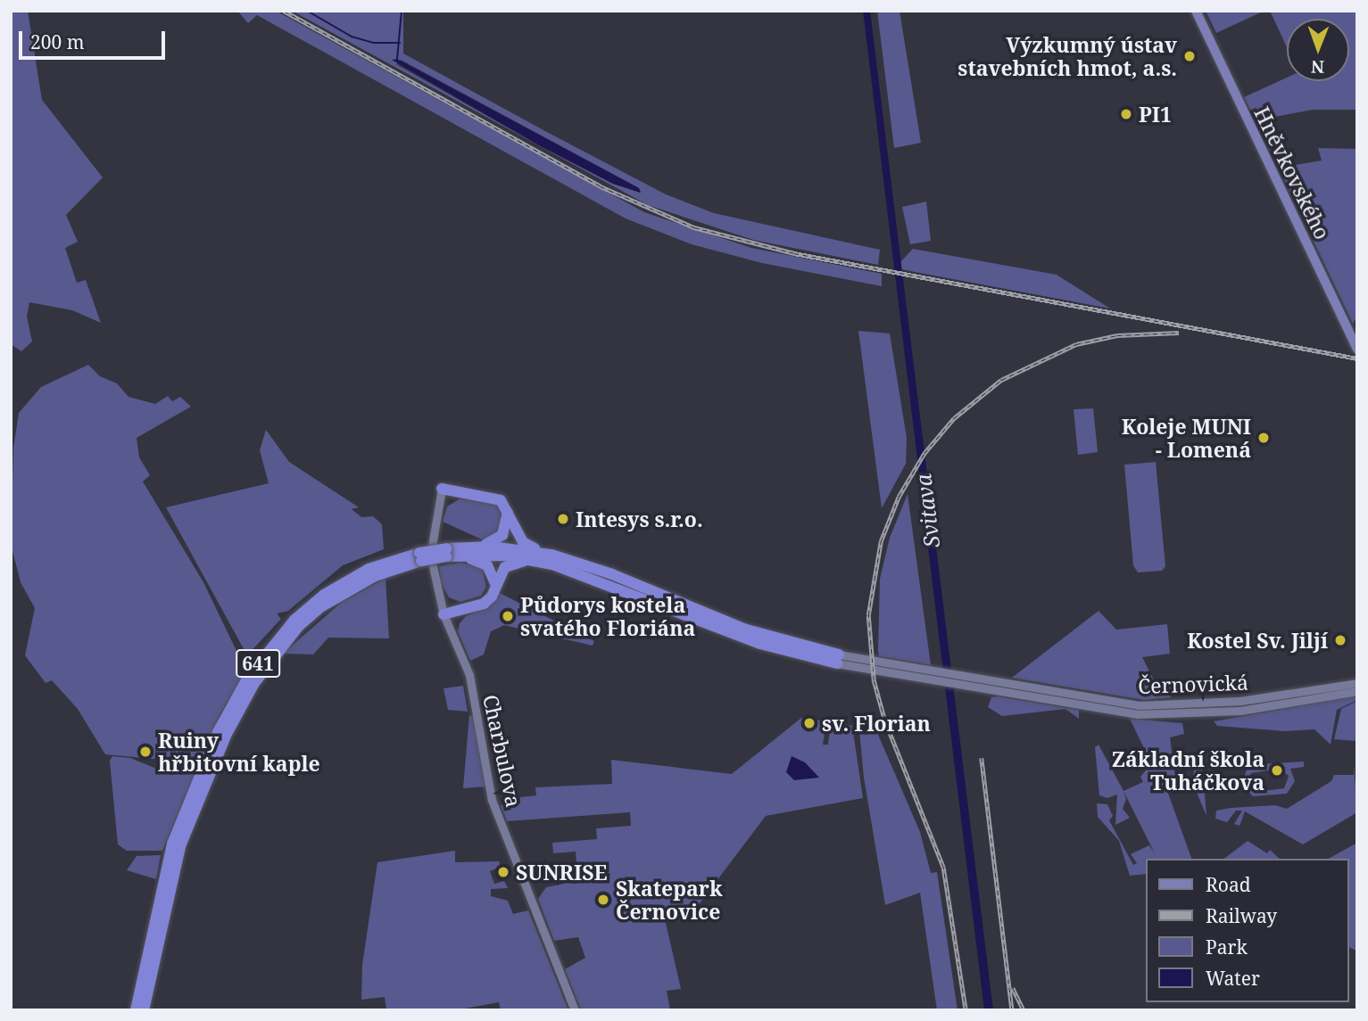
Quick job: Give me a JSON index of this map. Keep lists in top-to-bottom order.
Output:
{
  "streets": {
    "highway": ["641"],
    "main road": ["Hněvkovského", "Černovická", "Charbulova"]
  },
  "crossings": [
    ["641", "Černovická"]
  ],
  "water": ["Svitava"],
  "places": [
    "Výzkumný ústav stavebních hmot, a.s.",
    "PI1",
    "Koleje MUNI - Lomená",
    "Intesys s.r.o.",
    "Půdorys kostela svatého Floriána",
    "Kostel Sv. Jiljí",
    "sv. Florian",
    "Ruiny hřbitovní kaple",
    "Základní škola Tuháčkova",
    "SUNRISE",
    "Skatepark Černovice"
  ],
  "legend": [
    "Road",
    "Railway",
    "Park",
    "Water"
  ],
  "scale_bar": "200 m",
  "north": "bottom"
}
